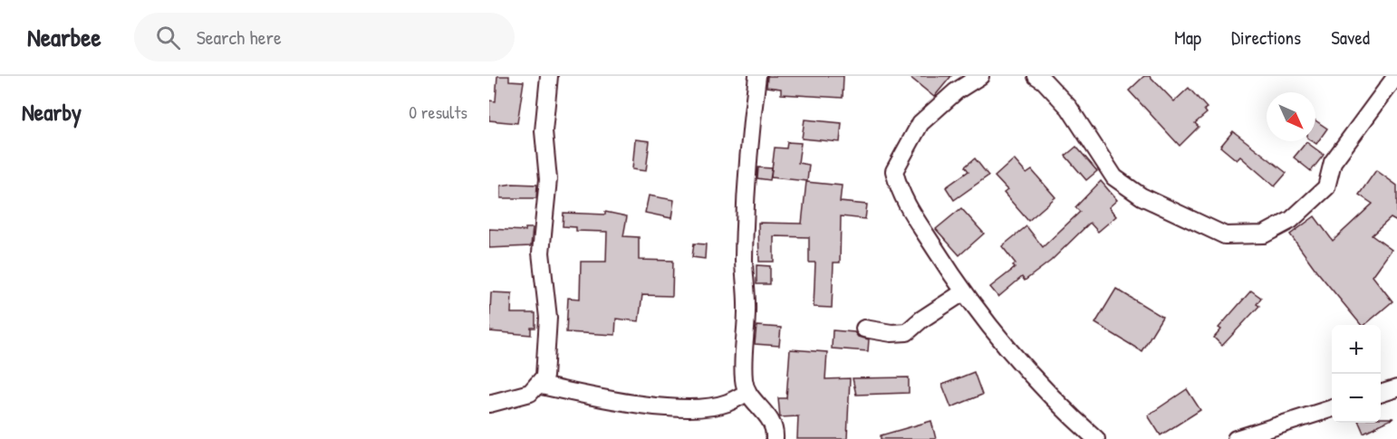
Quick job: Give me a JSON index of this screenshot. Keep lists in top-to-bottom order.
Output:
{
  "north": "bottom right",
  "page": {
    "header": "Nearbee",
    "search": "Search here",
    "nav": ["Map", "Directions", "Saved"],
    "heading": ["Nearby", "0 results"],
    "map_buttons": ["+", "−"]
  }
}
